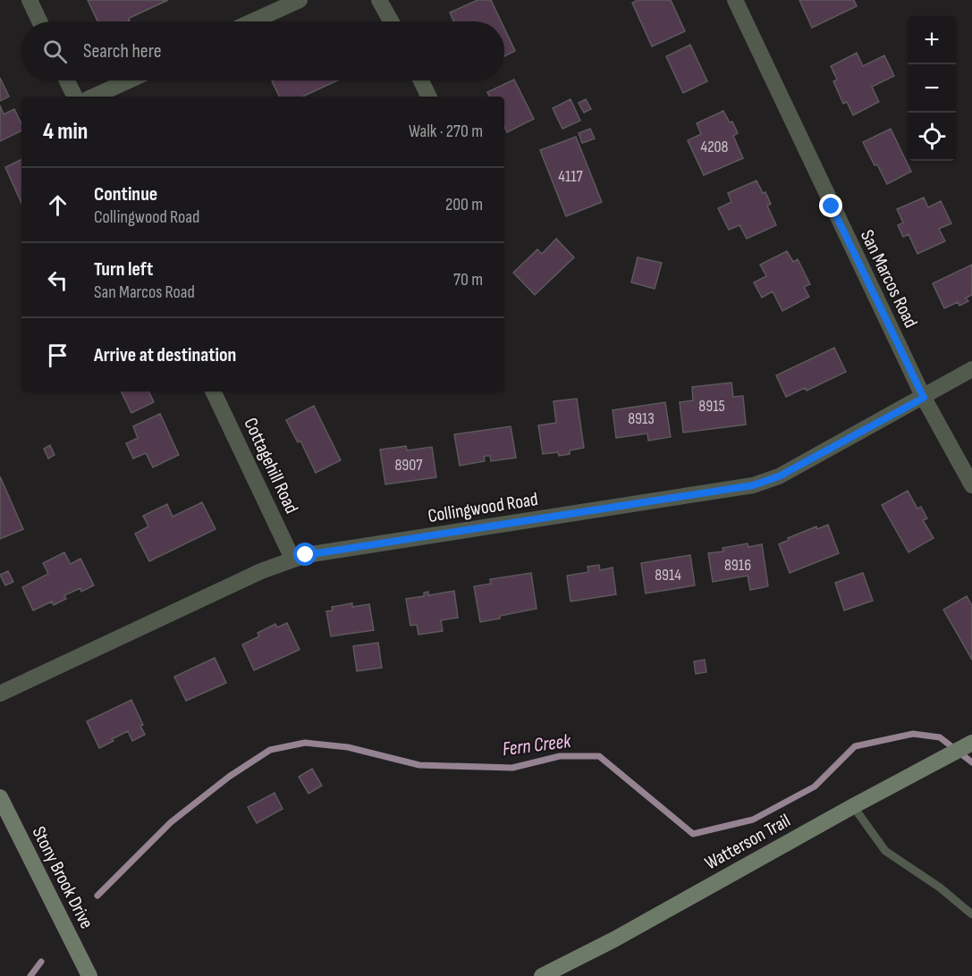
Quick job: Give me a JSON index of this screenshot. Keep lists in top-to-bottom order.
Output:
{
  "streets": {
    "main road": ["Watterson Trail", "Stony Brook Drive"],
    "street": ["San Marcos Road", "Cottagehill Road", "Collingwood Road"]
  },
  "crossings": [
    ["San Marcos Road", "Collingwood Road"],
    ["Cottagehill Road", "Collingwood Road"]
  ],
  "water": ["Fern Creek"],
  "house_numbers": [
    "4208",
    "4117",
    "8915",
    "8913",
    "8907",
    "8916",
    "8914"
  ],
  "page": {
    "map_buttons": ["+", "−"],
    "search": "Search here",
    "heading": ["4 min", "Walk · 270 m"],
    "list": [
      ["Continue", "Collingwood Road", "200 m"],
      ["Turn left", "San Marcos Road", "70 m"],
      "Arrive at destination"
    ]
  }
}
